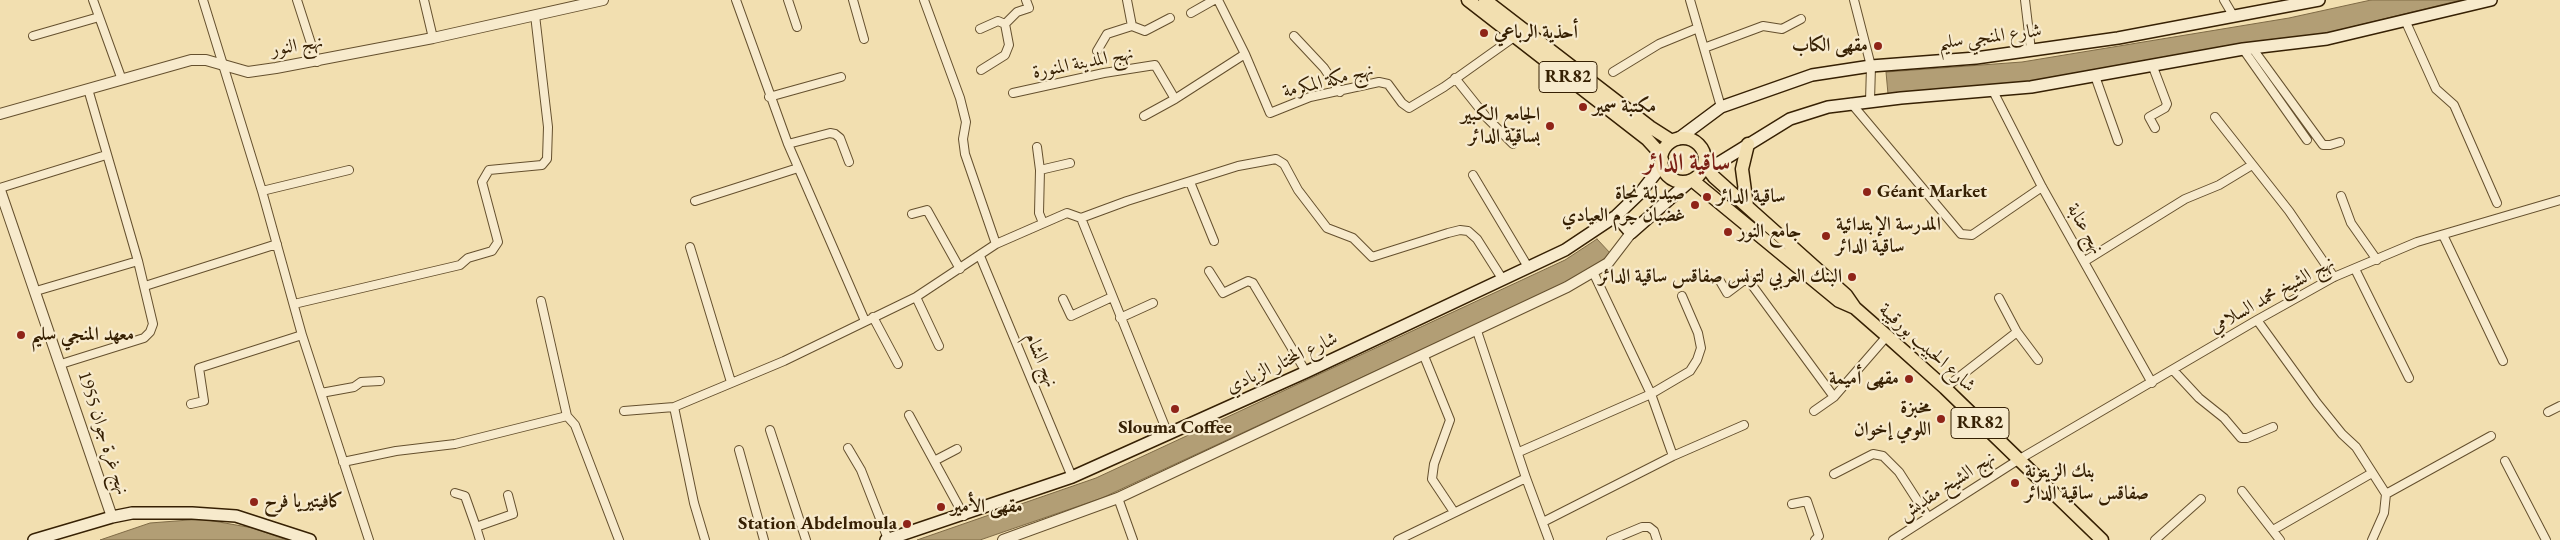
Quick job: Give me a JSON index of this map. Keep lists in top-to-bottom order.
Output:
{
  "streets": {
    "main road": [
      "شارع المنجي سليم",
      "RR82",
      "شارع الحبيب بورقيبة",
      "شارع المختار الزيادي"
    ],
    "street": [
      "نهج النور",
      "نهج المدينة المنورة",
      "نهج مكة المكرمة",
      "نهج عنابة",
      "نهج الشيخ محمد السلامي",
      "نهج الشام",
      "نهج غرة جوان 1955",
      "نهج الشيخ مقديش"
    ]
  },
  "crossings": [
    ["شارع المنجي سليم", "شارع الحبيب بورقيبة"],
    ["شارع المنجي سليم", "شارع المختار الزيادي"],
    ["نهج مكة المكرمة", "شارع الحبيب بورقيبة"],
    ["نهج عنابة", "نهج الشيخ محمد السلامي"],
    ["نهج الشيخ محمد السلامي", "شارع الحبيب بورقيبة"],
    ["نهج الشيخ محمد السلامي", "نهج الشيخ مقديش"],
    ["شارع الحبيب بورقيبة", "شارع المختار الزيادي"],
    ["شارع الحبيب بورقيبة", "نهج الشيخ مقديش"],
    ["نهج الشام", "شارع المختار الزيادي"]
  ],
  "districts": ["ساقية الدائر"],
  "places": [
    "أحذية الرباعي",
    "مقهى الكاب",
    "مكتبة سمير",
    "الجامع الكبير بساقية الدائر",
    "Géant Market",
    "ساقية الدائر",
    "صيدلية نجاة غضبان حرم العيادي",
    "جامع النور",
    "المدرسة الإبتدائية ساقية الدائر",
    "البنك العربي لتونس صفاقس ساقية الدائر",
    "معهد المنجي سليم",
    "مقهى أميمة",
    "Slouma Coffee",
    "مخبزة اللومي إخوان",
    "بنك الزيتونة صفاقس ساقية الدائر",
    "كافيتيريا فرح",
    "مقهى الأمير",
    "Station Abdelmoula"
  ]
}
